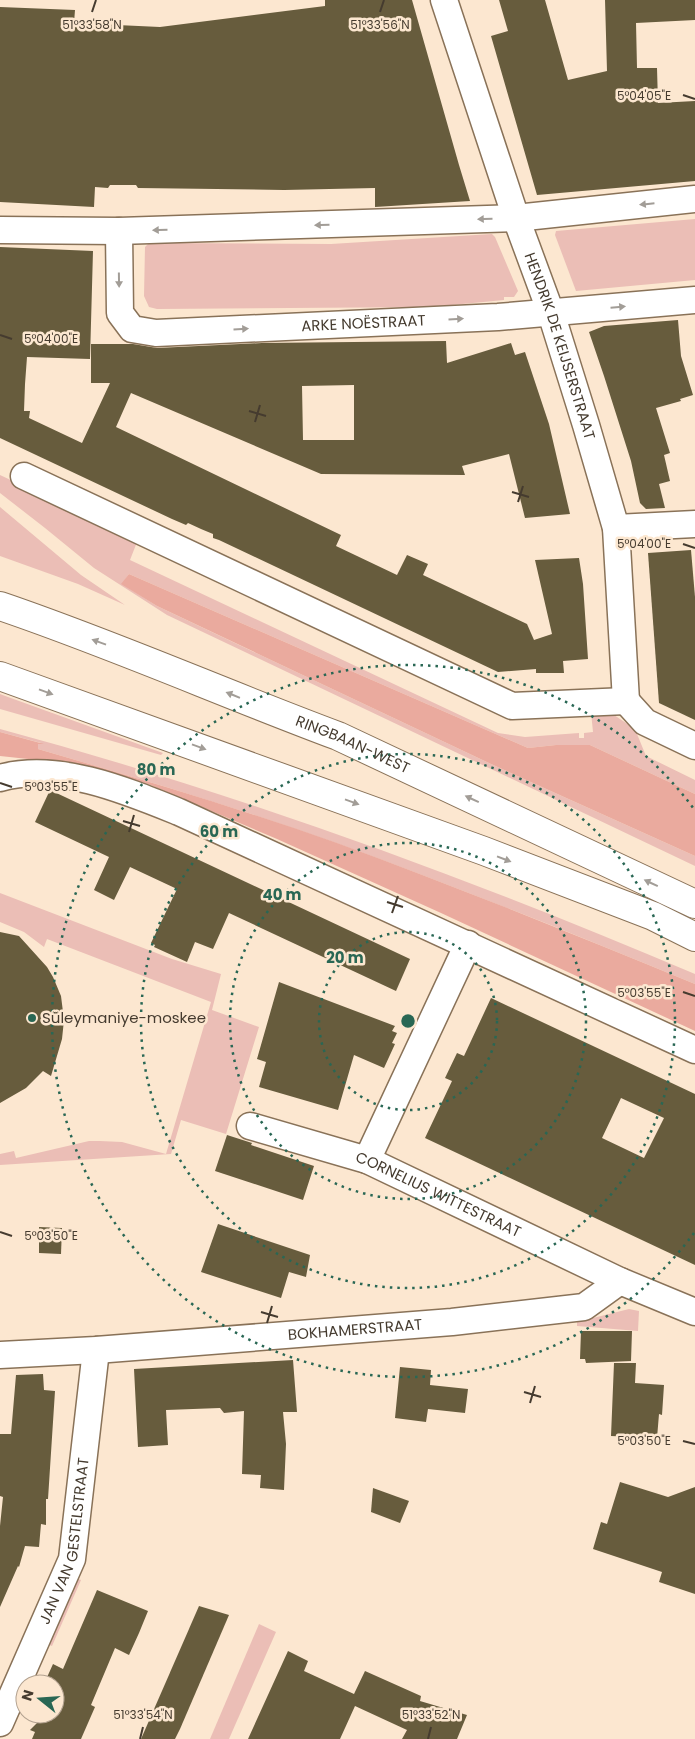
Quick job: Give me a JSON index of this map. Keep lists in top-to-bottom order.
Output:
{
  "streets": {
    "main road": ["RINGBAAN-WEST"],
    "street": [
      "ARKE NOËSTRAAT",
      "HENDRIK DE KEIJSERSTRAAT",
      "CORNELIUS WITTESTRAAT",
      "BOKHAMERSTRAAT",
      "JAN VAN GESTELSTRAAT"
    ]
  },
  "crossings": [
    ["ARKE NOËSTRAAT", "HENDRIK DE KEIJSERSTRAAT"],
    ["CORNELIUS WITTESTRAAT", "BOKHAMERSTRAAT"],
    ["BOKHAMERSTRAAT", "JAN VAN GESTELSTRAAT"]
  ],
  "places": ["Süleymaniye-moskee"],
  "north": "left",
  "coordinates": [
    "51°33'58\"N",
    "51°33'56\"N",
    "5°04'05\"E",
    "5°04'00\"E",
    "5°03'55\"E",
    "5°03'50\"E",
    "51°33'54\"N",
    "51°33'52\"N"
  ],
  "rings": [
    "80 m",
    "60 m",
    "40 m",
    "20 m"
  ]
}
